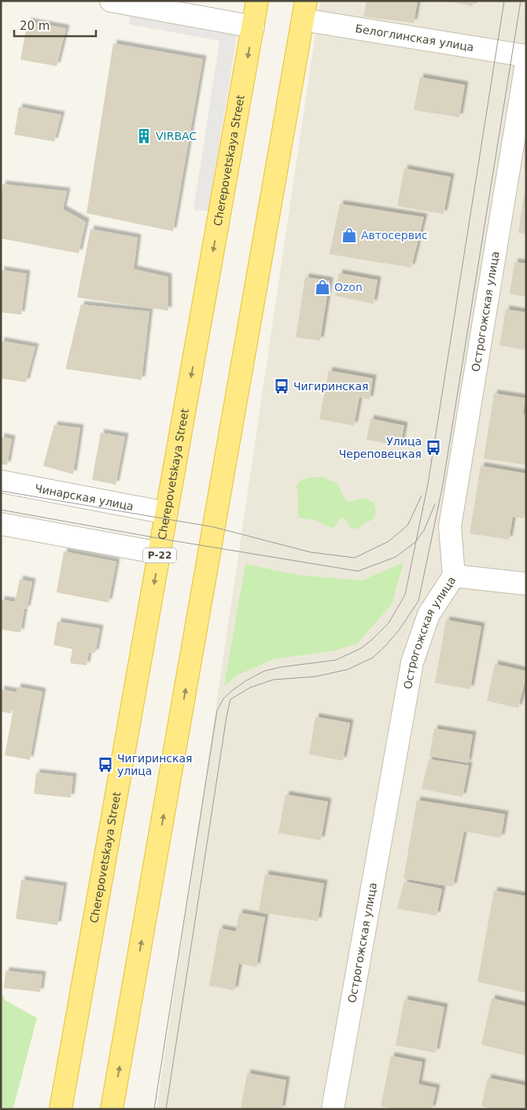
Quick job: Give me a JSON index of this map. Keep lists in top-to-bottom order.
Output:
{
  "streets": {
    "highway": ["Cherepovetskaya Street", "Р-22"],
    "street": ["Белоглинская улица", "Острогожская улица", "Чинарская улица"]
  },
  "crossings": [
    ["Cherepovetskaya Street", "Чинарская улица"]
  ],
  "places": {
    "building": ["VIRBAC"],
    "shop": ["Автосервис", "Ozon"],
    "bus stop": ["Чигиринская", "Улица Череповецкая", "Чигиринская улица"]
  },
  "scale_bar": "20 m"
}
